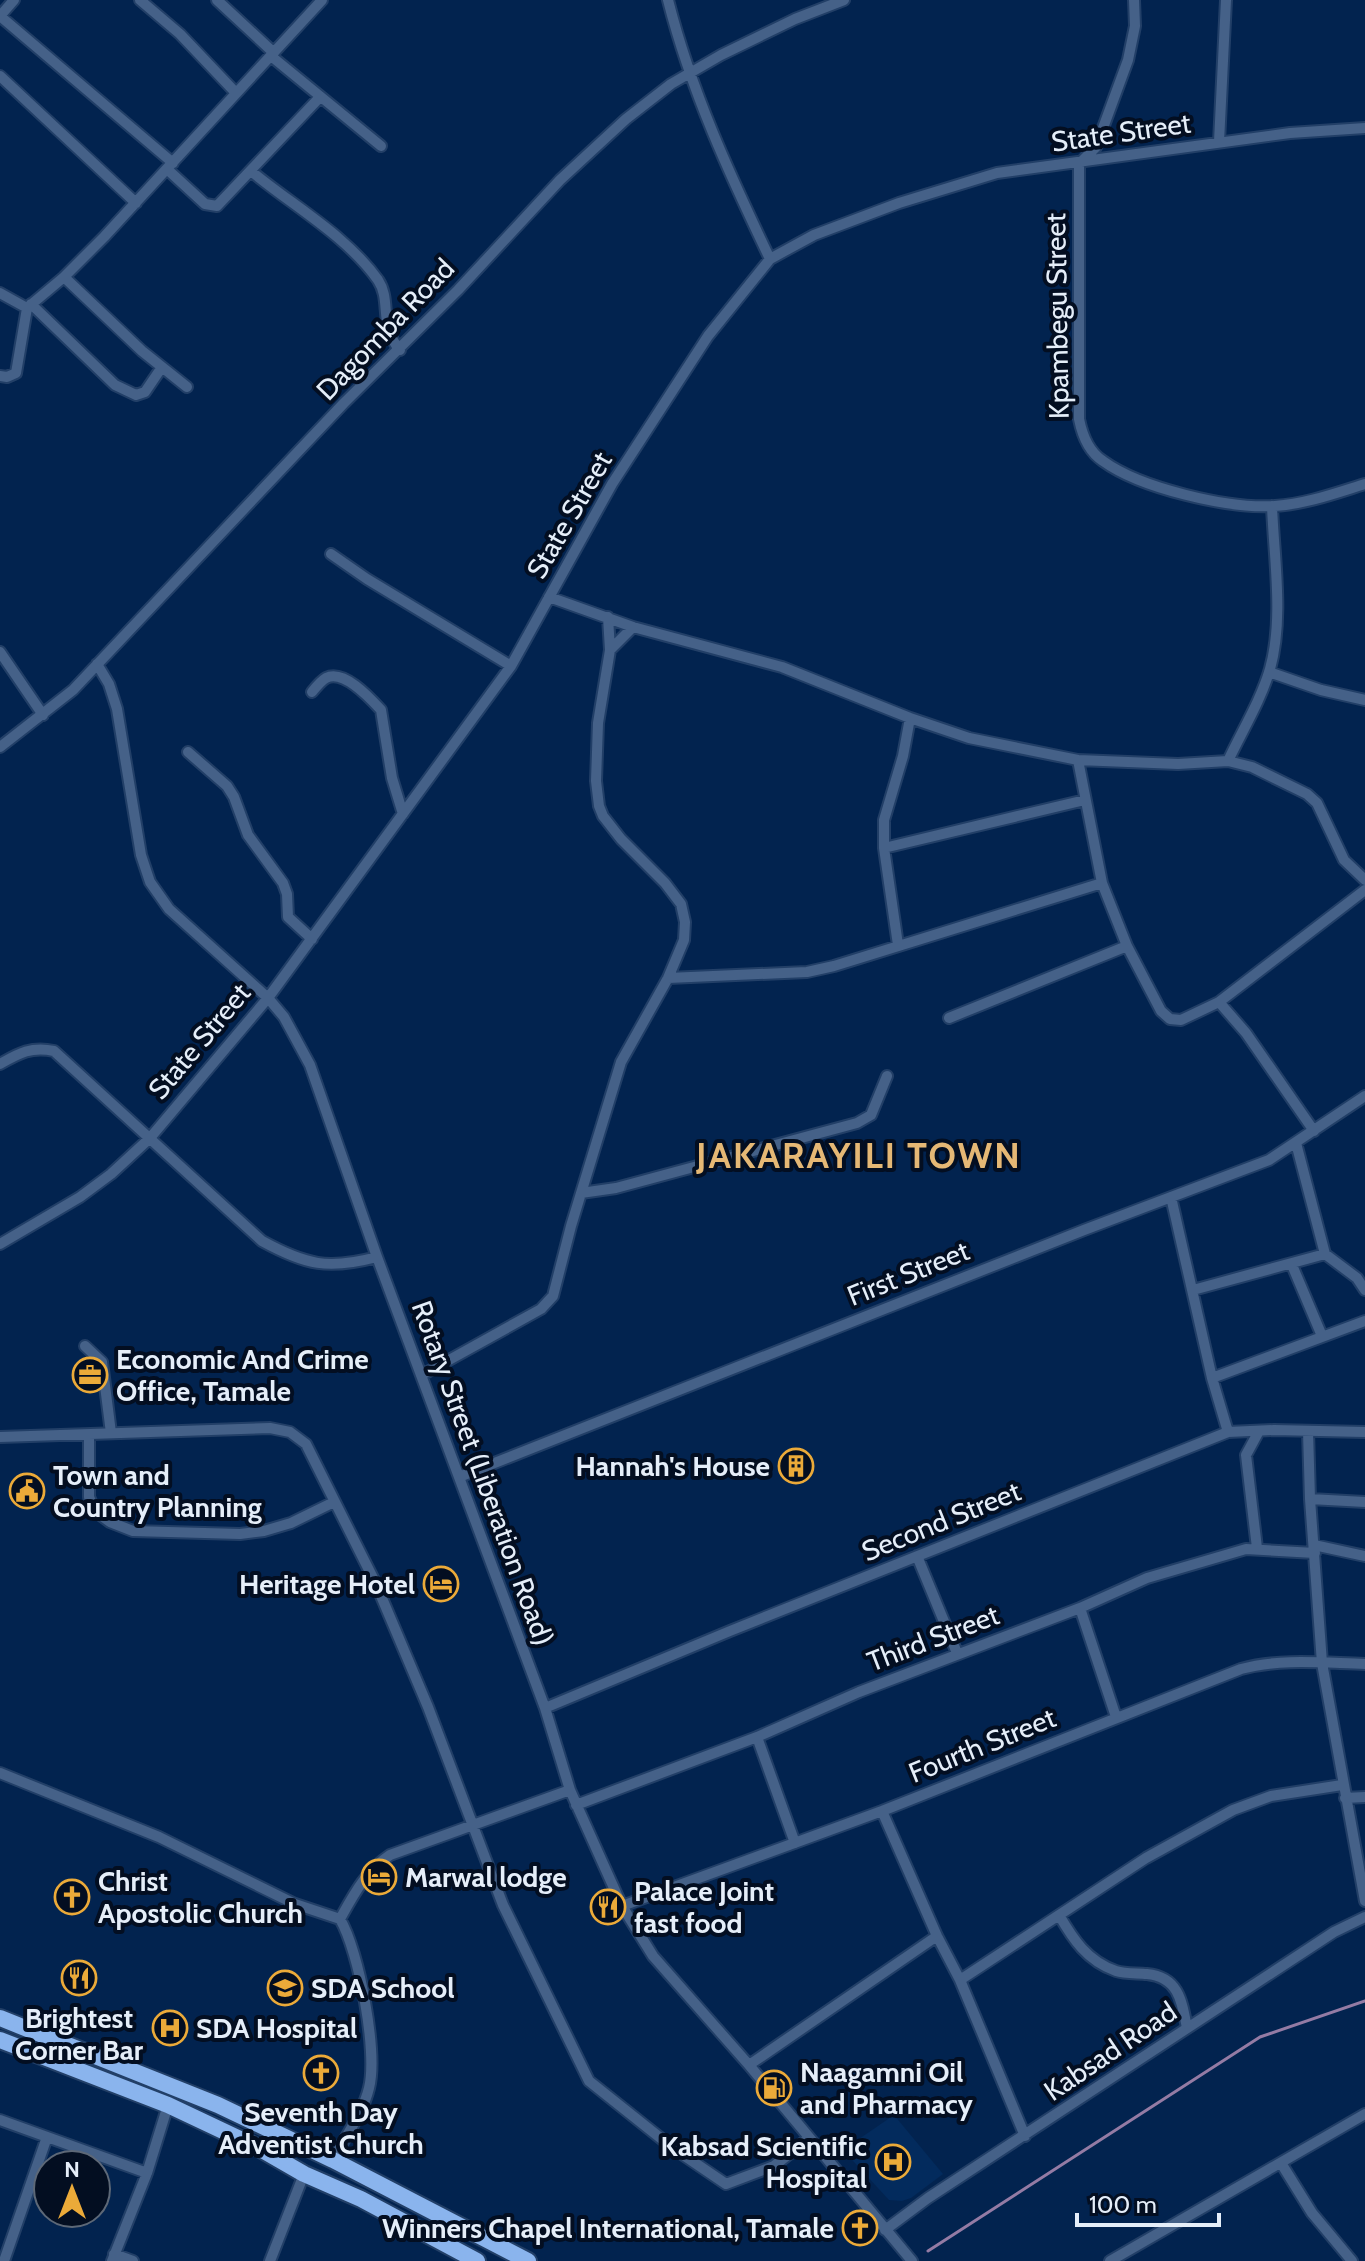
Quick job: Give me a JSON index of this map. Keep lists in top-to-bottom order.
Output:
{
  "streets": {
    "street": [
      "State Street",
      "Kpambegu Street",
      "Dagomba Road",
      "First Street",
      "Rotary Street (Liberation Road)",
      "Second Street",
      "Third Street",
      "Fourth Street",
      "Kabsad Road"
    ]
  },
  "crossings": [
    ["State Street", "Kpambegu Street"],
    ["State Street", "Rotary Street (Liberation Road)"],
    ["Dagomba Road", "Rotary Street (Liberation Road)"],
    ["First Street", "Rotary Street (Liberation Road)"],
    ["Rotary Street (Liberation Road)", "Second Street"],
    ["Rotary Street (Liberation Road)", "Third Street"],
    ["Rotary Street (Liberation Road)", "Fourth Street"],
    ["Rotary Street (Liberation Road)", "Kabsad Road"]
  ],
  "districts": ["JAKARAYILI TOWN"],
  "places": {
    "office": ["Economic And Crime Office, Tamale"],
    "building": ["Hannah's House"],
    "public building": ["Town and Country Planning"],
    "hotel": ["Heritage Hotel", "Marwal lodge"],
    "church": ["Christ Apostolic Church", "Seventh Day Adventist Church", "Winners Chapel International, Tamale"],
    "restaurant": ["Palace Joint fast food", "Brightest Corner Bar"],
    "school or university": ["SDA School"],
    "hospital": ["SDA Hospital", "Kabsad Scientific Hospital"],
    "fuel station": ["Naagamni Oil and Pharmacy"]
  },
  "scale_bar": "100 m",
  "north": "top"
}
